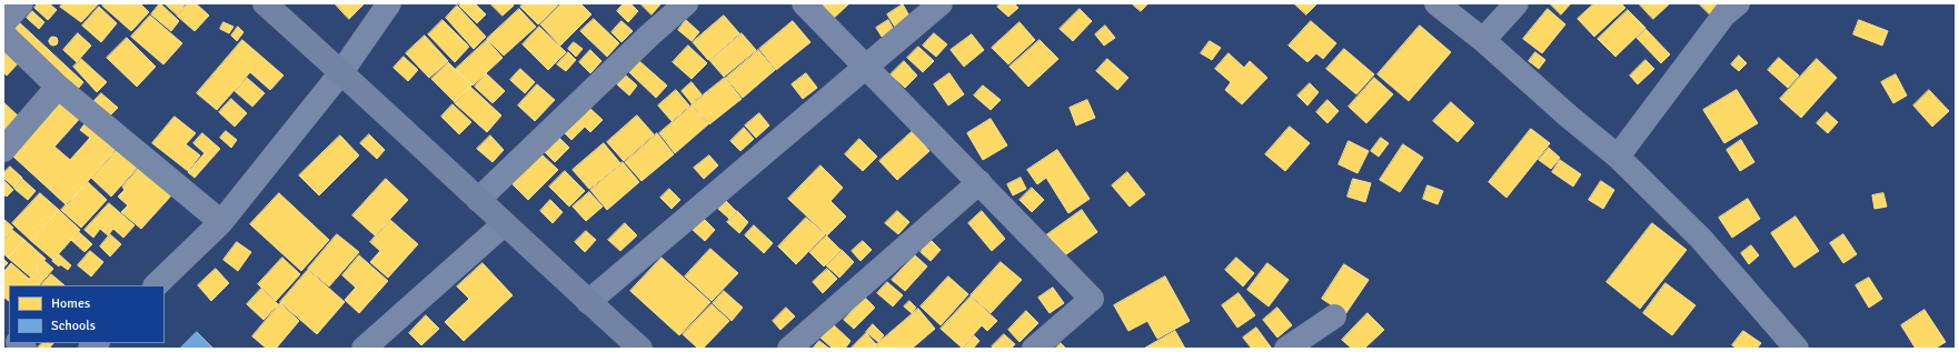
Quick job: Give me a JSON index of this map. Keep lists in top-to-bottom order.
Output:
{
  "legend": ["Homes", "Schools"]
}
